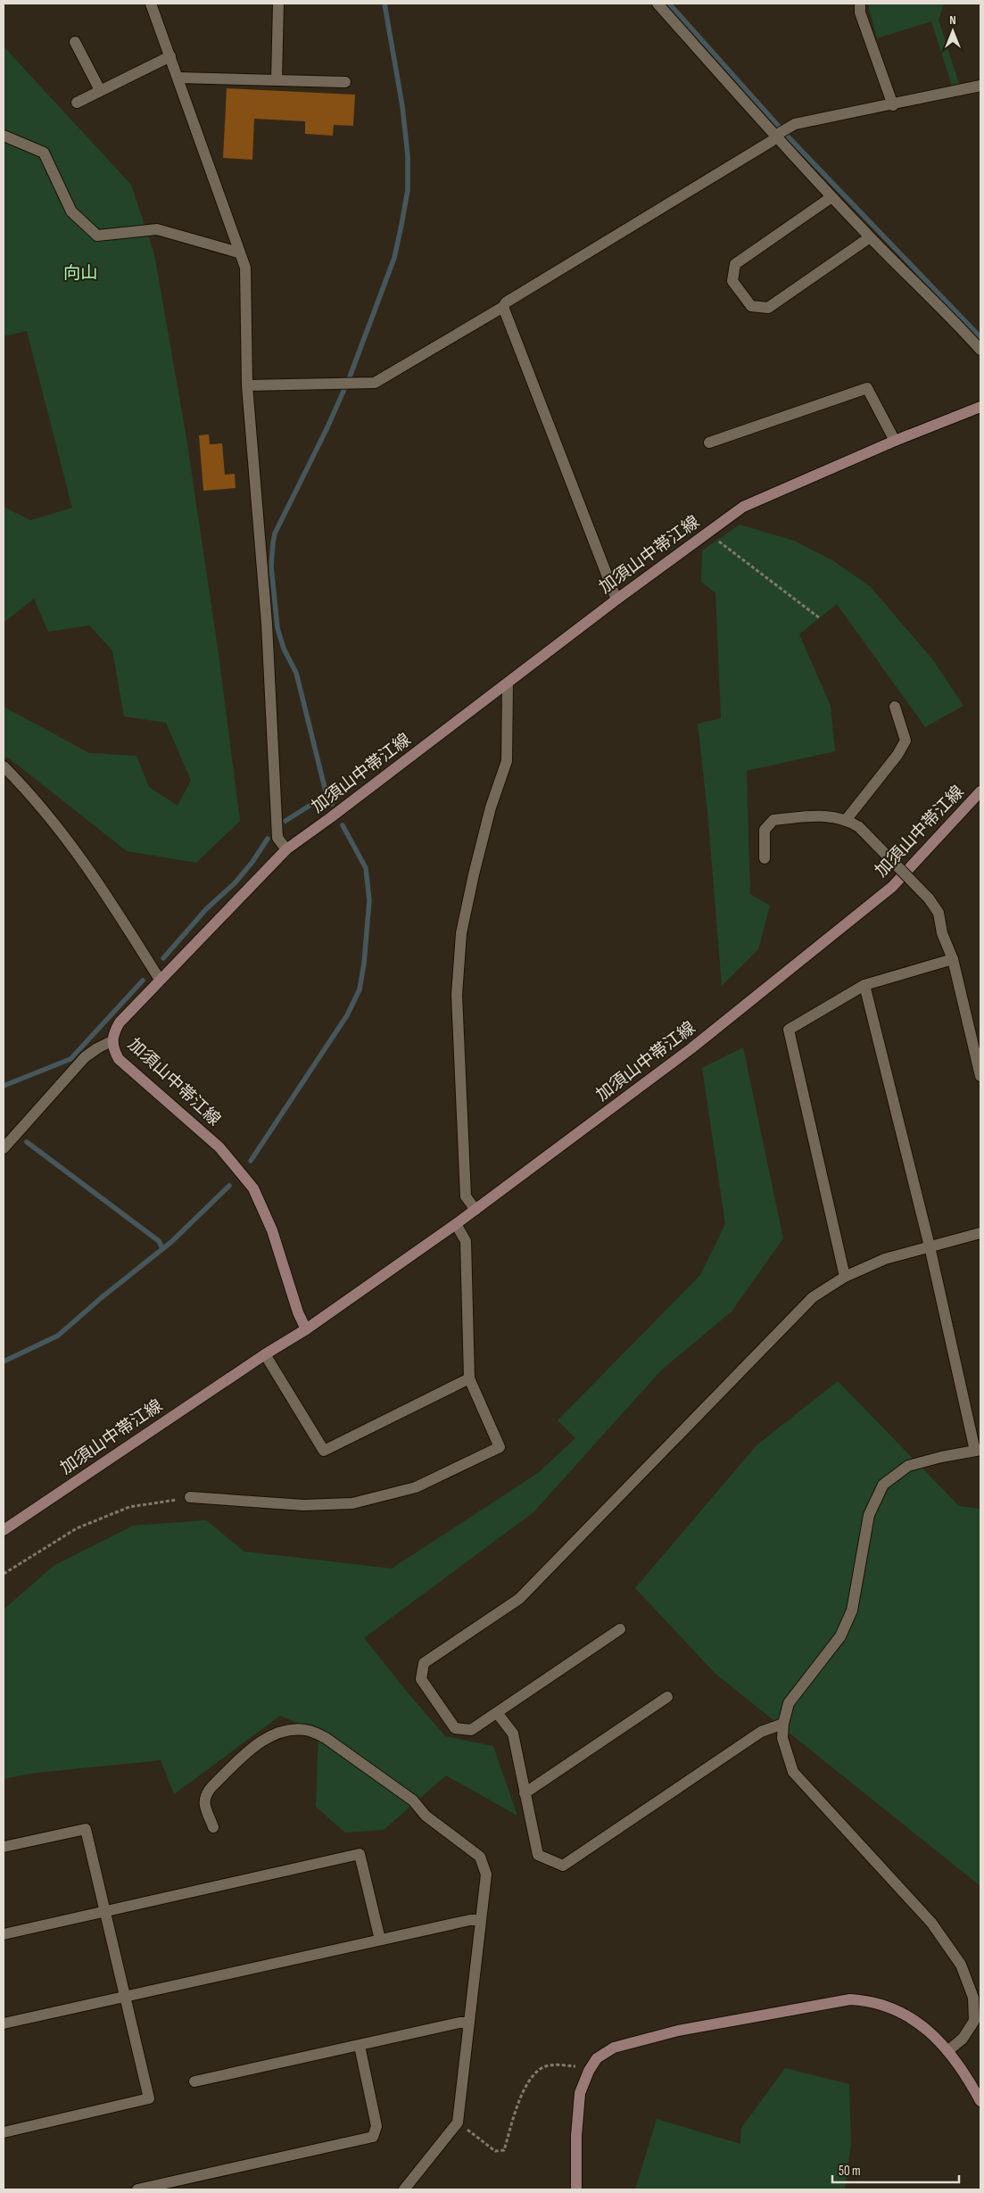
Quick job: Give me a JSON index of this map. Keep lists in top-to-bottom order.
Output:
{
  "streets": {
    "main road": ["加須山中帯江線"]
  },
  "parks": ["向山"],
  "scale_bar": "50 m",
  "north": "top"
}
